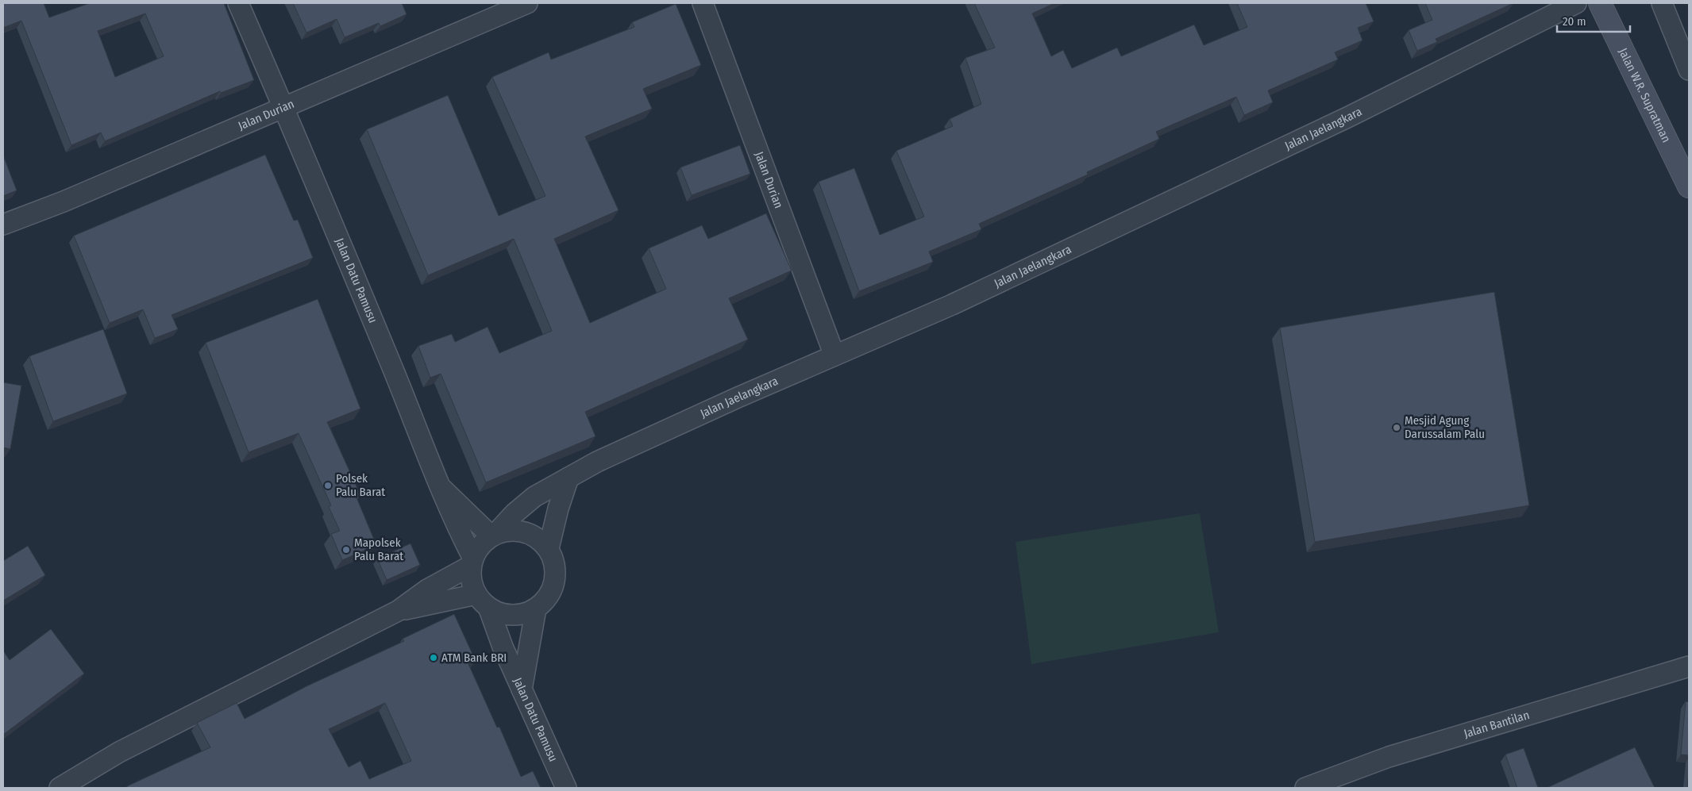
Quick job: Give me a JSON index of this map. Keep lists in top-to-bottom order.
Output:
{
  "streets": {
    "street": [
      "Jalan W.R. Supratman",
      "Jalan Durian",
      "Jalan Jaelangkara",
      "Jalan Datu Pamusu",
      "Jalan Bantilan"
    ]
  },
  "crossings": [
    ["Jalan Durian", "Jalan Jaelangkara"],
    ["Jalan Durian", "Jalan Datu Pamusu"],
    ["Jalan Jaelangkara", "Jalan Datu Pamusu"]
  ],
  "places": [
    "Mesjid Agung Darussalam Palu",
    "Polsek Palu Barat",
    "Mapolsek Palu Barat",
    "ATM Bank BRI"
  ],
  "scale_bar": "20 m"
}
